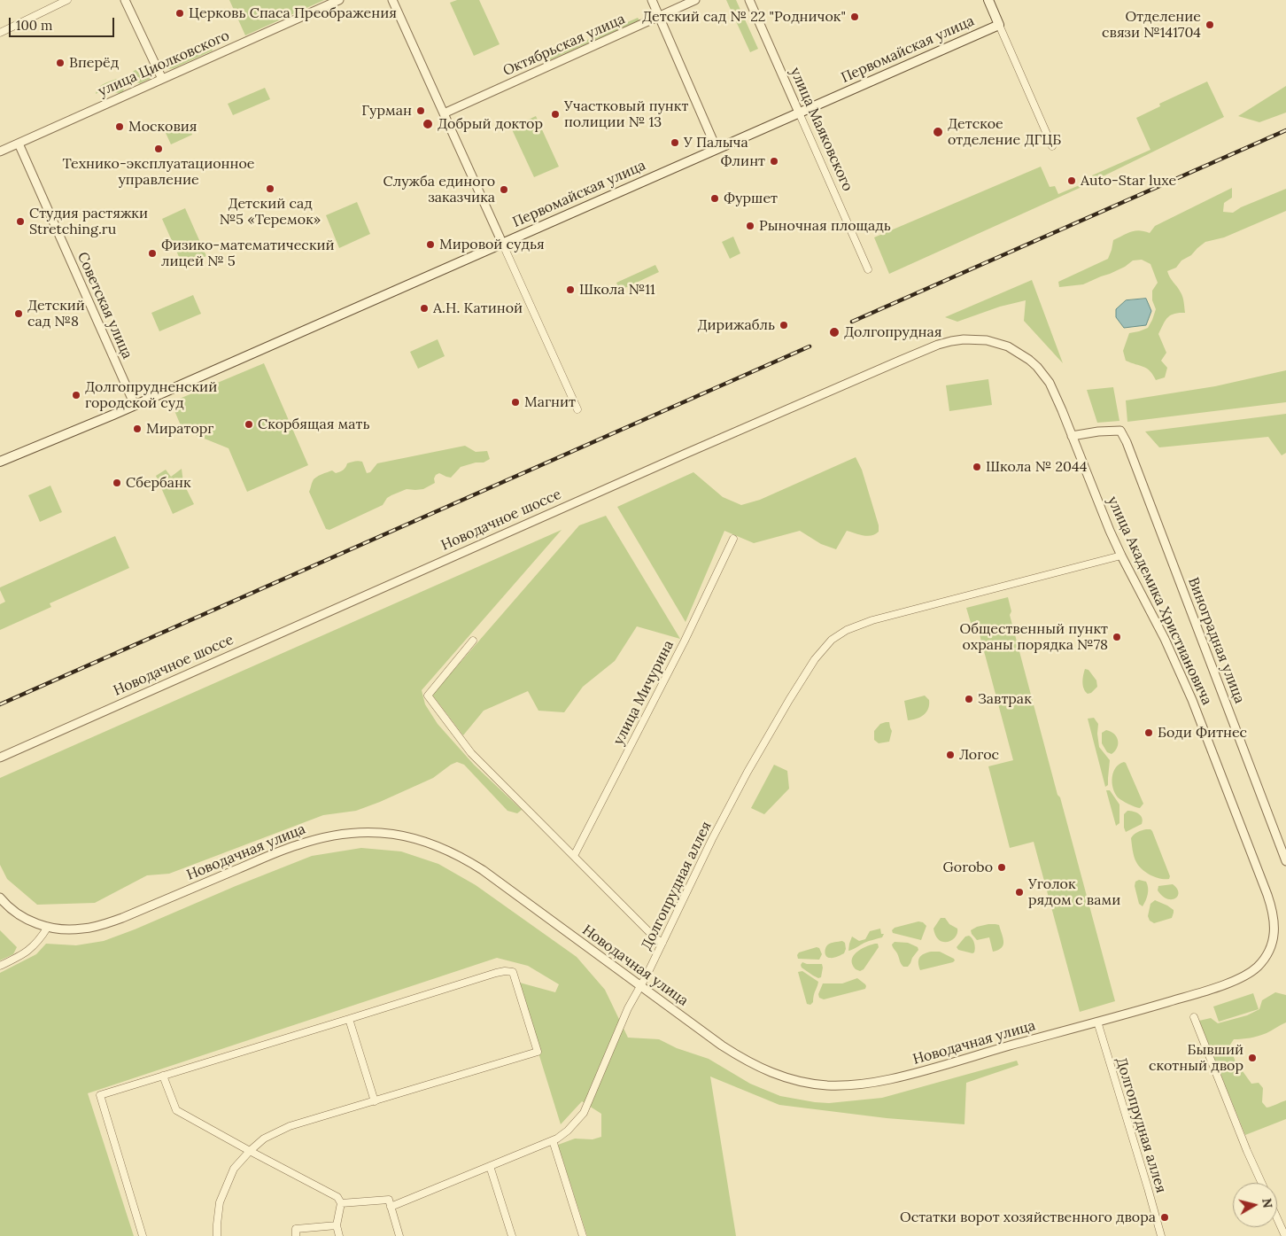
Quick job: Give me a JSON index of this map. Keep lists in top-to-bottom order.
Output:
{
  "streets": {
    "main road": ["Первомайская улица"],
    "street": [
      "Октябрьская улица",
      "улица Циолковского",
      "улица Маяковского",
      "Советская улица",
      "Новодачное шоссе",
      "улица Академика Христиановича",
      "Виноградная улица",
      "улица Мичурина",
      "Новодачная улица",
      "Долгопрудная аллея"
    ]
  },
  "crossings": [
    ["Первомайская улица", "улица Маяковского"],
    ["Первомайская улица", "Советская улица"],
    ["улица Циолковского", "Советская улица"],
    ["Новодачное шоссе", "улица Академика Христиановича"],
    ["улица Академика Христиановича", "Виноградная улица"],
    ["улица Академика Христиановича", "Новодачная улица"],
    ["улица Академика Христиановича", "Долгопрудная аллея"],
    ["Новодачная улица", "Долгопрудная аллея"]
  ],
  "places": [
    "Церковь Спаса Преображения",
    "Детский сад № 22 \"Родничок\"",
    "Отделение связи №141704",
    "Вперёд",
    "Гурман",
    "Участковый пункт полиции № 13",
    "Добрый доктор",
    "Московия",
    "Детское отделение ДГЦБ",
    "У Палыча",
    "Технико-эксплуатационное управление",
    "Флинт",
    "Auto-Star luxe",
    "Детский сад №5 «Теремок»",
    "Служба единого заказчика",
    "Фуршет",
    "Студия растяжки Stretching.ru",
    "Рыночная площадь",
    "Мировой судья",
    "Физико-математический лицей № 5",
    "Школа №11",
    "А.Н. Катиной",
    "Детский сад №8",
    "Дирижабль",
    "Долгопрудная",
    "Долгопрудненский городской суд",
    "Магнит",
    "Скорбящая мать",
    "Мираторг",
    "Школа № 2044",
    "Сбербанк",
    "Общественный пункт охраны порядка №78",
    "Завтрак",
    "Боди Фитнес",
    "Логос",
    "Gorobo",
    "Уголок рядом с вами",
    "Бывший скотный двор",
    "Остатки ворот хозяйственного двора"
  ],
  "scale_bar": "100 m",
  "north": "right"
}
